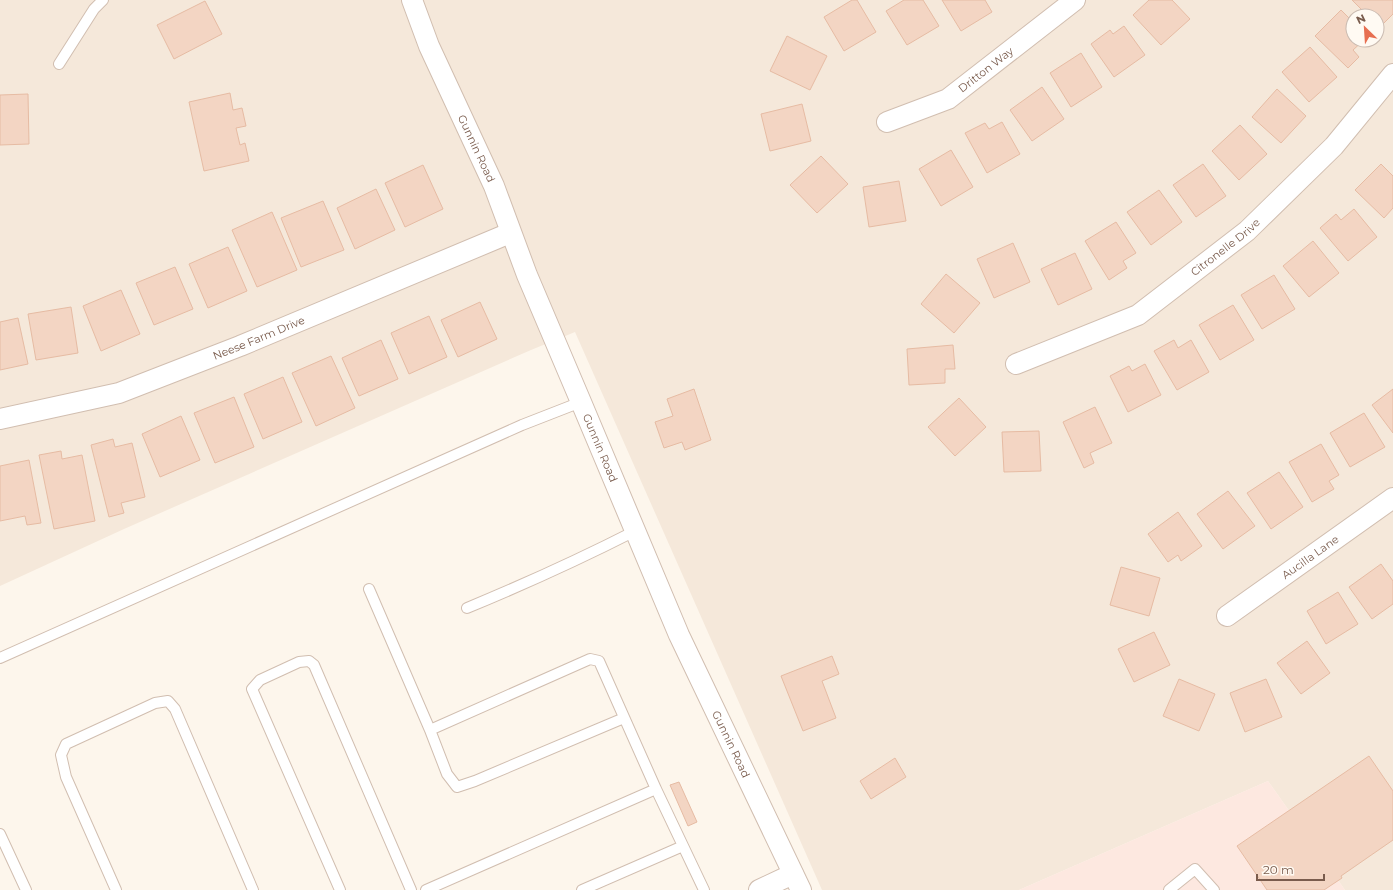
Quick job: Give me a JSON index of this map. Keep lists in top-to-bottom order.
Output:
{
  "streets": {
    "street": [
      "Dritton Way",
      "Gunnin Road",
      "Citronelle Drive",
      "Neese Farm Drive",
      "Aucilla Lane"
    ]
  },
  "crossings": [
    ["Gunnin Road", "Neese Farm Drive"]
  ],
  "scale_bar": "20 m",
  "north": "top left"
}
